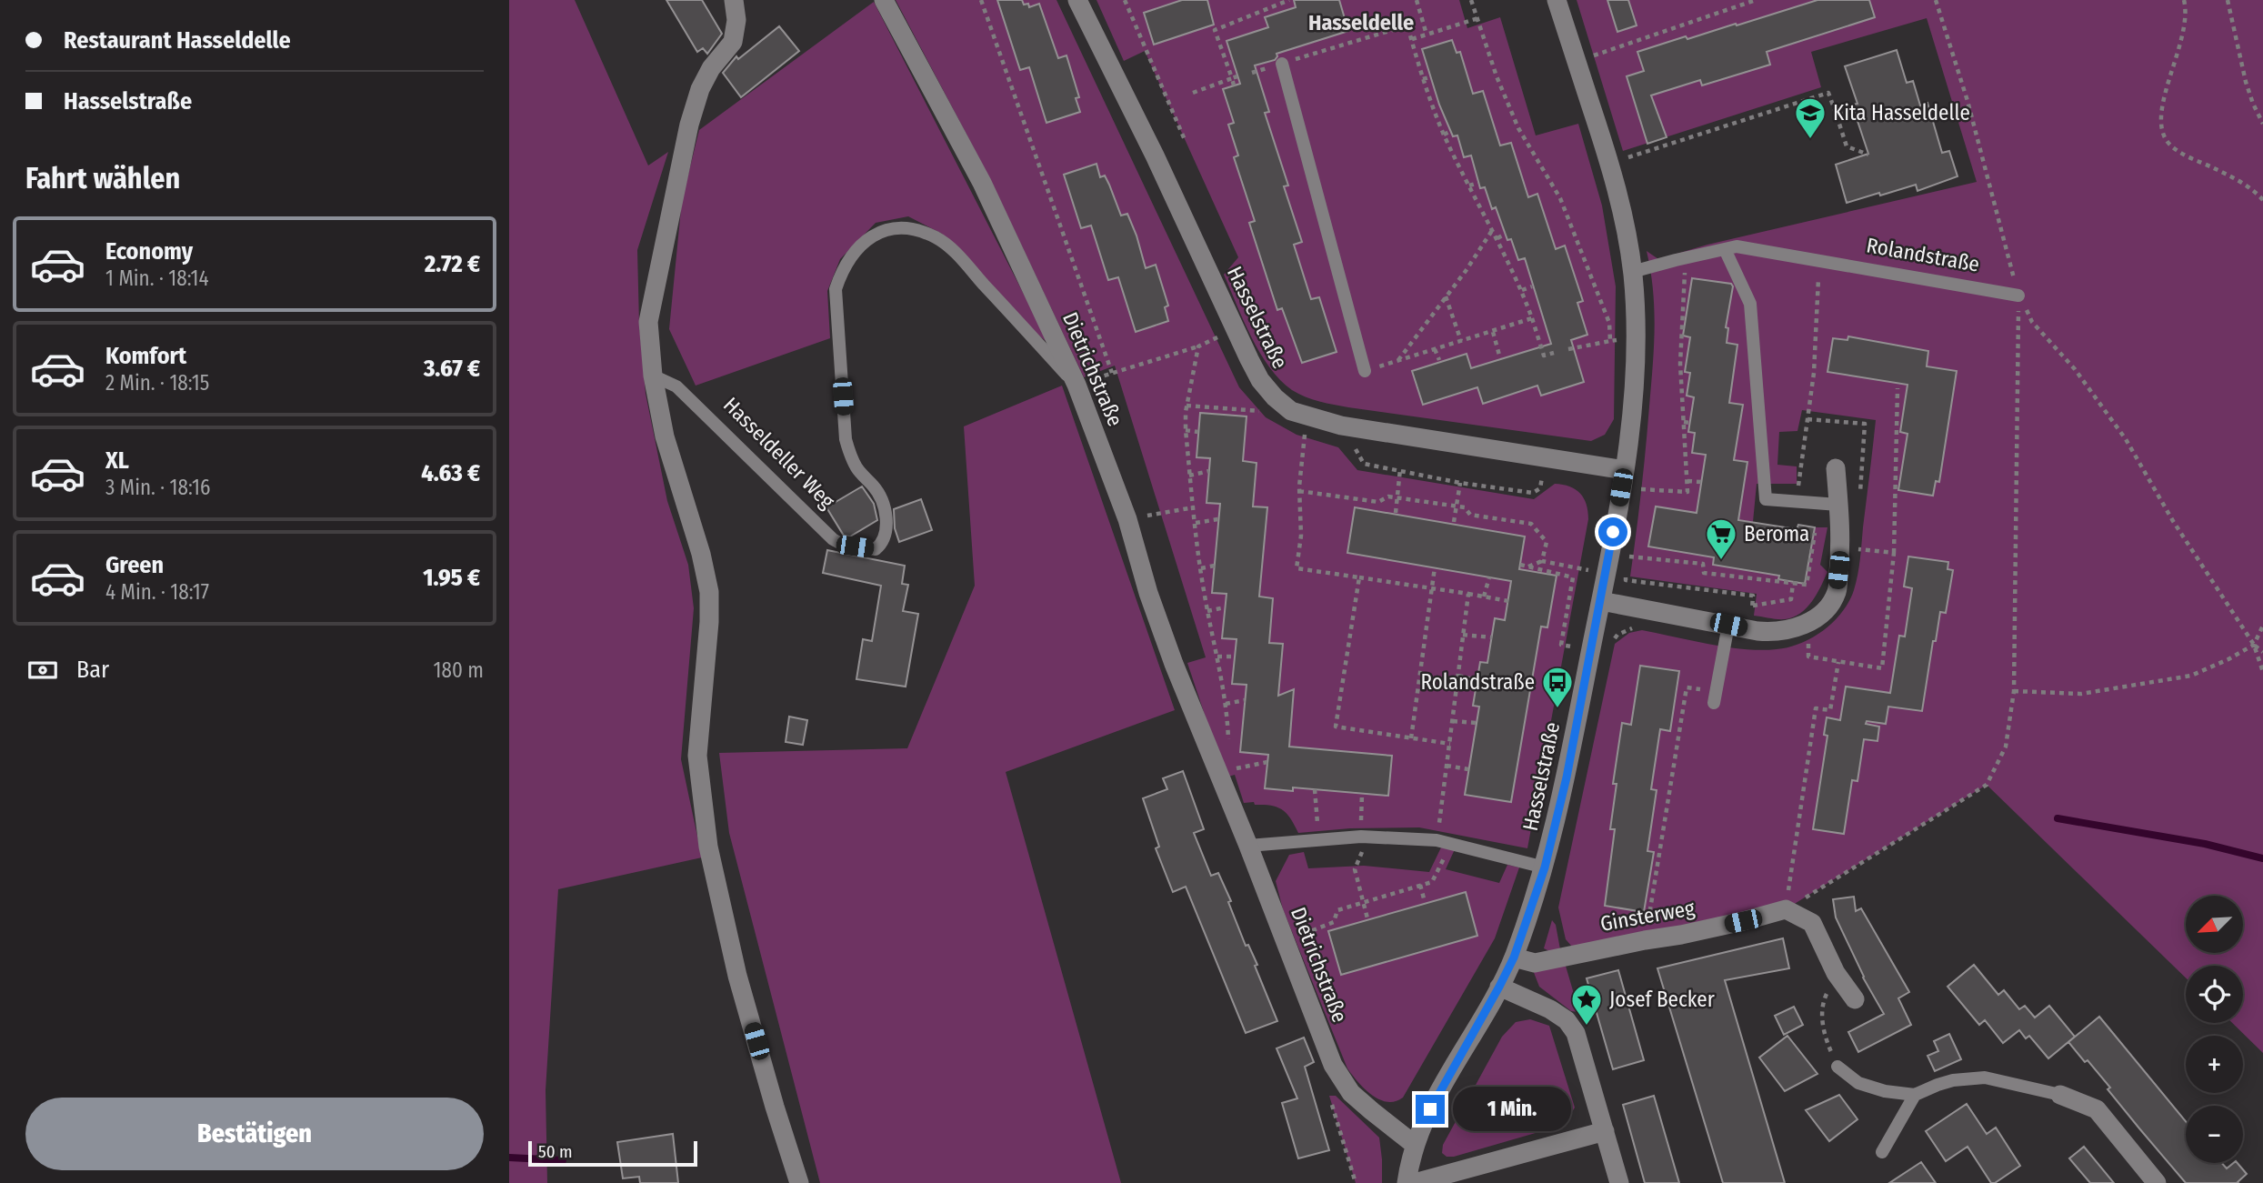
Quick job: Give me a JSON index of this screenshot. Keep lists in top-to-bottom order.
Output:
{
  "streets": {
    "street": ["Hasselstraße", "Dietrichstraße", "Ginsterweg"],
    "lane": ["Rolandstraße", "Hasseldeller Weg"]
  },
  "crossings": [
    ["Rolandstraße", "Hasselstraße"],
    ["Hasselstraße", "Dietrichstraße"],
    ["Hasselstraße", "Ginsterweg"],
    ["Dietrichstraße", "Hasseldeller Weg"]
  ],
  "districts": ["Hasseldelle"],
  "places": {
    "school or university": ["Kita Hasseldelle"],
    "supermarket": ["Beroma"],
    "bus stop": ["Rolandstraße"],
    "place": ["Josef Becker"]
  },
  "scale_bar": "50 m",
  "north": "bottom left",
  "page": {
    "banner": ["Restaurant Hasseldelle", "Hasselstraße"],
    "heading": "Fahrt wählen",
    "list": [
      {
        "name": "Economy",
        "note": "1 Min. · 18:14",
        "value": "2.72 €"
      },
      {
        "name": "Komfort",
        "note": "2 Min. · 18:15",
        "value": "3.67 €"
      },
      {
        "name": "XL",
        "note": "3 Min. · 18:16",
        "value": "4.63 €"
      },
      {
        "name": "Green",
        "note": "4 Min. · 18:17",
        "value": "1.95 €"
      }
    ],
    "pay": ["Bar", "180 m"],
    "map_buttons": ["+", "−"],
    "buttons": "Bestätigen",
    "bubble": "1 Min.",
    "scale": "50 m"
  }
}
